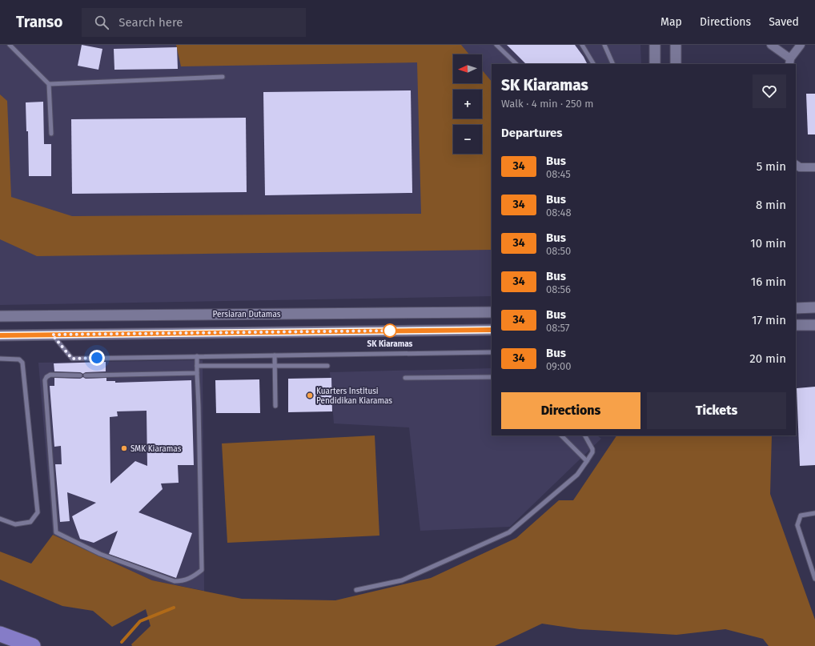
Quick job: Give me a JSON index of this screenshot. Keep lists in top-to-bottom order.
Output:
{
  "streets": {
    "street": ["Persiaran Dutamas"]
  },
  "places": ["SK Kiaramas", "Kuarters Institusi Pendidikan Kiaramas", "SMK Kiaramas"],
  "lines": ["bus line 34"],
  "north": "left",
  "page": {
    "header": "Transo",
    "search": "Search here",
    "nav": ["Map", "Directions", "Saved"],
    "map_buttons": ["+", "−"],
    "heading": [
      ["SK Kiaramas", "Walk · 4 min · 250 m"],
      "Departures"
    ],
    "list": [
      {
        "mark": "34",
        "name": "Bus",
        "note": "08:45",
        "value": "5 min"
      },
      {
        "mark": "34",
        "name": "Bus",
        "note": "08:48",
        "value": "8 min"
      },
      {
        "mark": "34",
        "name": "Bus",
        "note": "08:50",
        "value": "10 min"
      },
      {
        "mark": "34",
        "name": "Bus",
        "note": "08:56",
        "value": "16 min"
      },
      {
        "mark": "34",
        "name": "Bus",
        "note": "08:57",
        "value": "17 min"
      },
      {
        "mark": "34",
        "name": "Bus",
        "note": "09:00",
        "value": "20 min"
      }
    ],
    "buttons": ["Directions", "Tickets"]
  }
}
